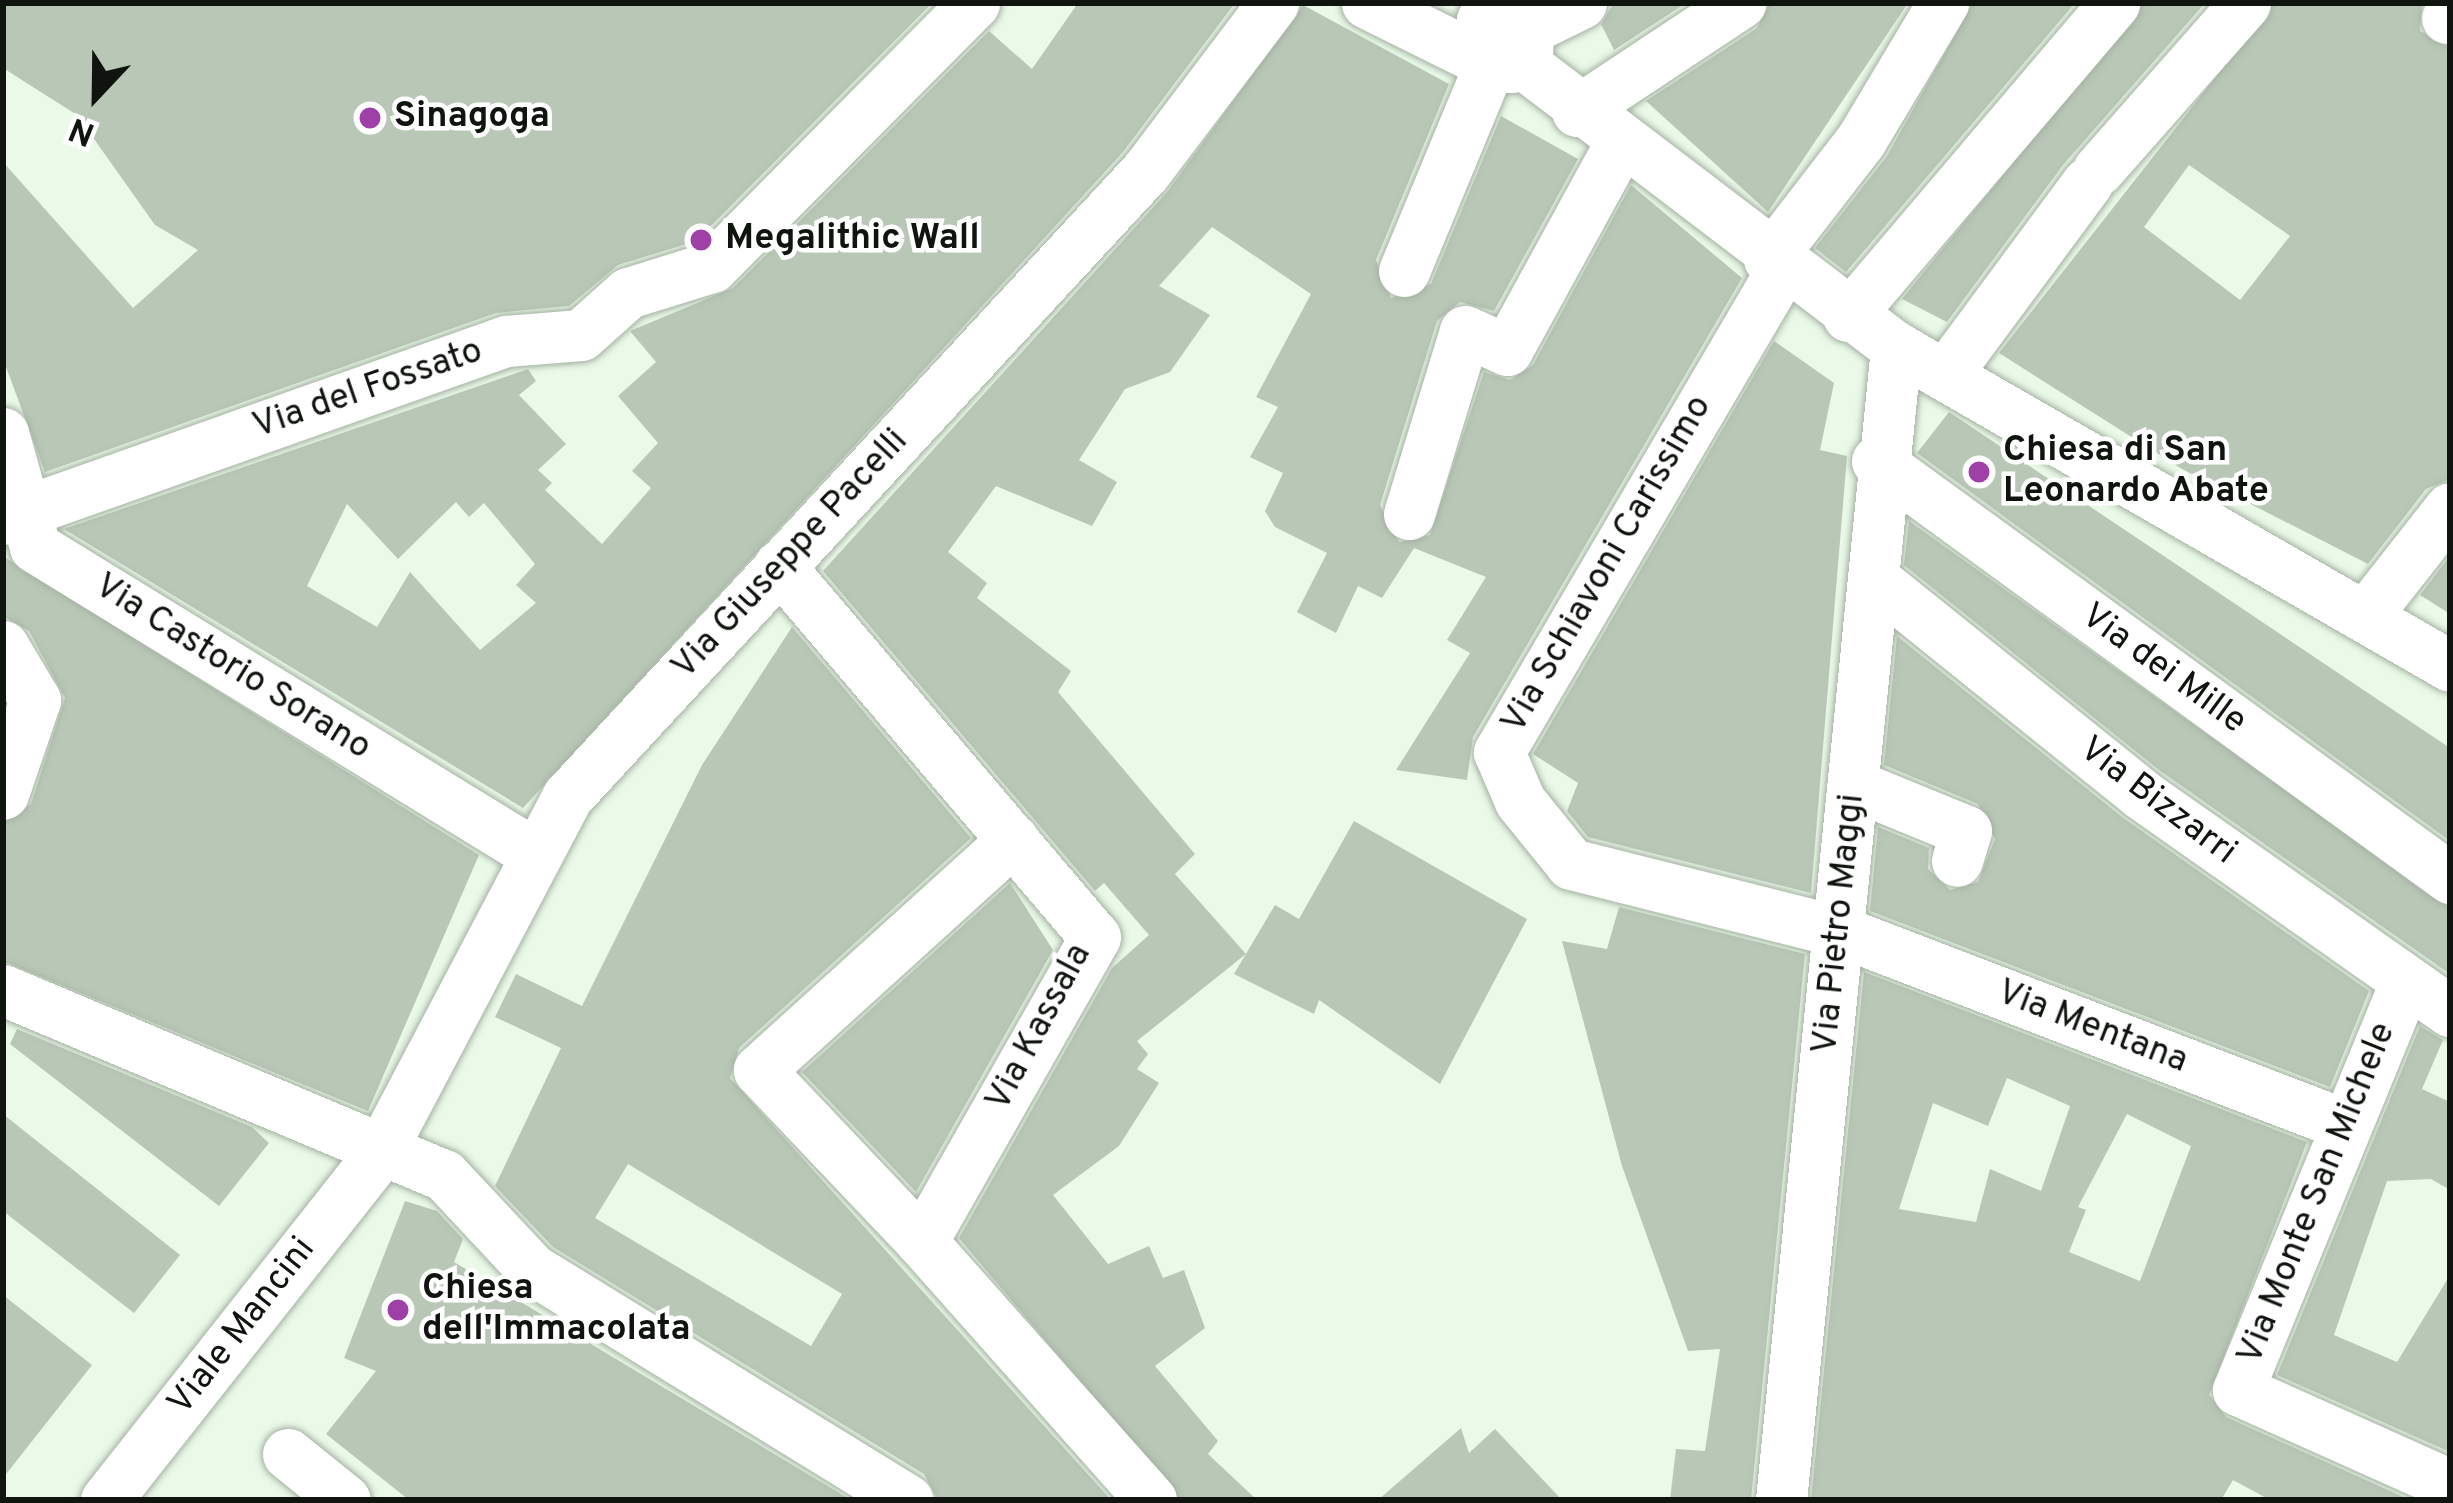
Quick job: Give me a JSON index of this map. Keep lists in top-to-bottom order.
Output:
{
  "streets": {
    "street": [
      "Via del Fossato",
      "Via Giuseppe Pacelli",
      "Via Schiavoni Carissimo",
      "Via Castorio Sorano",
      "Via dei Mille",
      "Via Bizzarri",
      "Via Pietro Maggi",
      "Via Kassala",
      "Via Mentana",
      "Via Monte San Michele",
      "Viale Mancini"
    ]
  },
  "crossings": [
    ["Via del Fossato", "Via Castorio Sorano"],
    ["Via Giuseppe Pacelli", "Via Castorio Sorano"],
    ["Via Giuseppe Pacelli", "Via Kassala"],
    ["Via Giuseppe Pacelli", "Viale Mancini"],
    ["Via Schiavoni Carissimo", "Via Pietro Maggi"],
    ["Via Schiavoni Carissimo", "Via Mentana"],
    ["Via dei Mille", "Via Pietro Maggi"],
    ["Via Bizzarri", "Via Pietro Maggi"],
    ["Via Bizzarri", "Via Monte San Michele"],
    ["Via Pietro Maggi", "Via Mentana"],
    ["Via Mentana", "Via Monte San Michele"]
  ],
  "places": [
    "Sinagoga",
    "Megalithic Wall",
    "Chiesa di San Leonardo Abate",
    "Chiesa dell'Immacolata"
  ],
  "north": "bottom"
}
